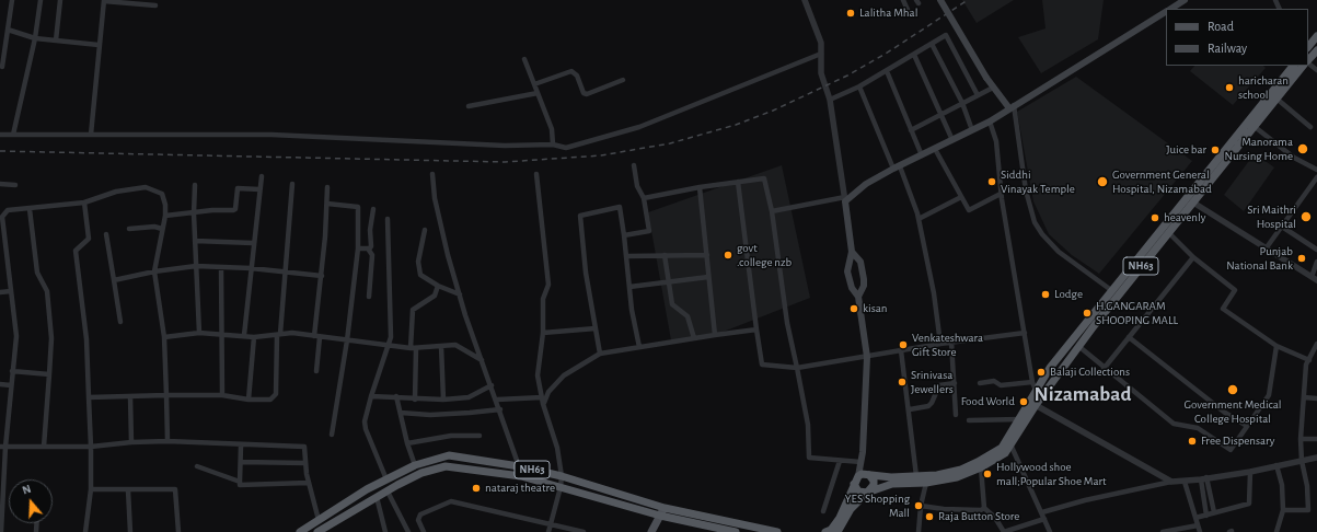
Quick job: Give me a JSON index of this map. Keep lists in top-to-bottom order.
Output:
{
  "streets": {
    "highway": ["NH63"]
  },
  "districts": ["Nizamabad"],
  "places": [
    "Lalitha Mhal",
    "haricharan school",
    "Manorama Nursing Home",
    "Juice bar",
    "Siddhi Vinayak Temple",
    "Government General Hospital, Nizamabad",
    "Sri Maithri Hospital",
    "heavenly",
    "govt .college nzb",
    "Punjab National Bank",
    "Lodge",
    "kisan",
    "H.GANGARAM SHOOPING MALL",
    "Venkateshwara Gift Store",
    "Balaji Collections",
    "Srinivasa Jewellers",
    "Government Medical College Hospital",
    "Food World",
    "Free Dispensary",
    "Hollywood shoe mall;Popular Shoe Mart",
    "nataraj theatre",
    "YES Shopping Mall",
    "Raja Button Store"
  ],
  "legend": ["Road", "Railway"],
  "north": "top"
}
